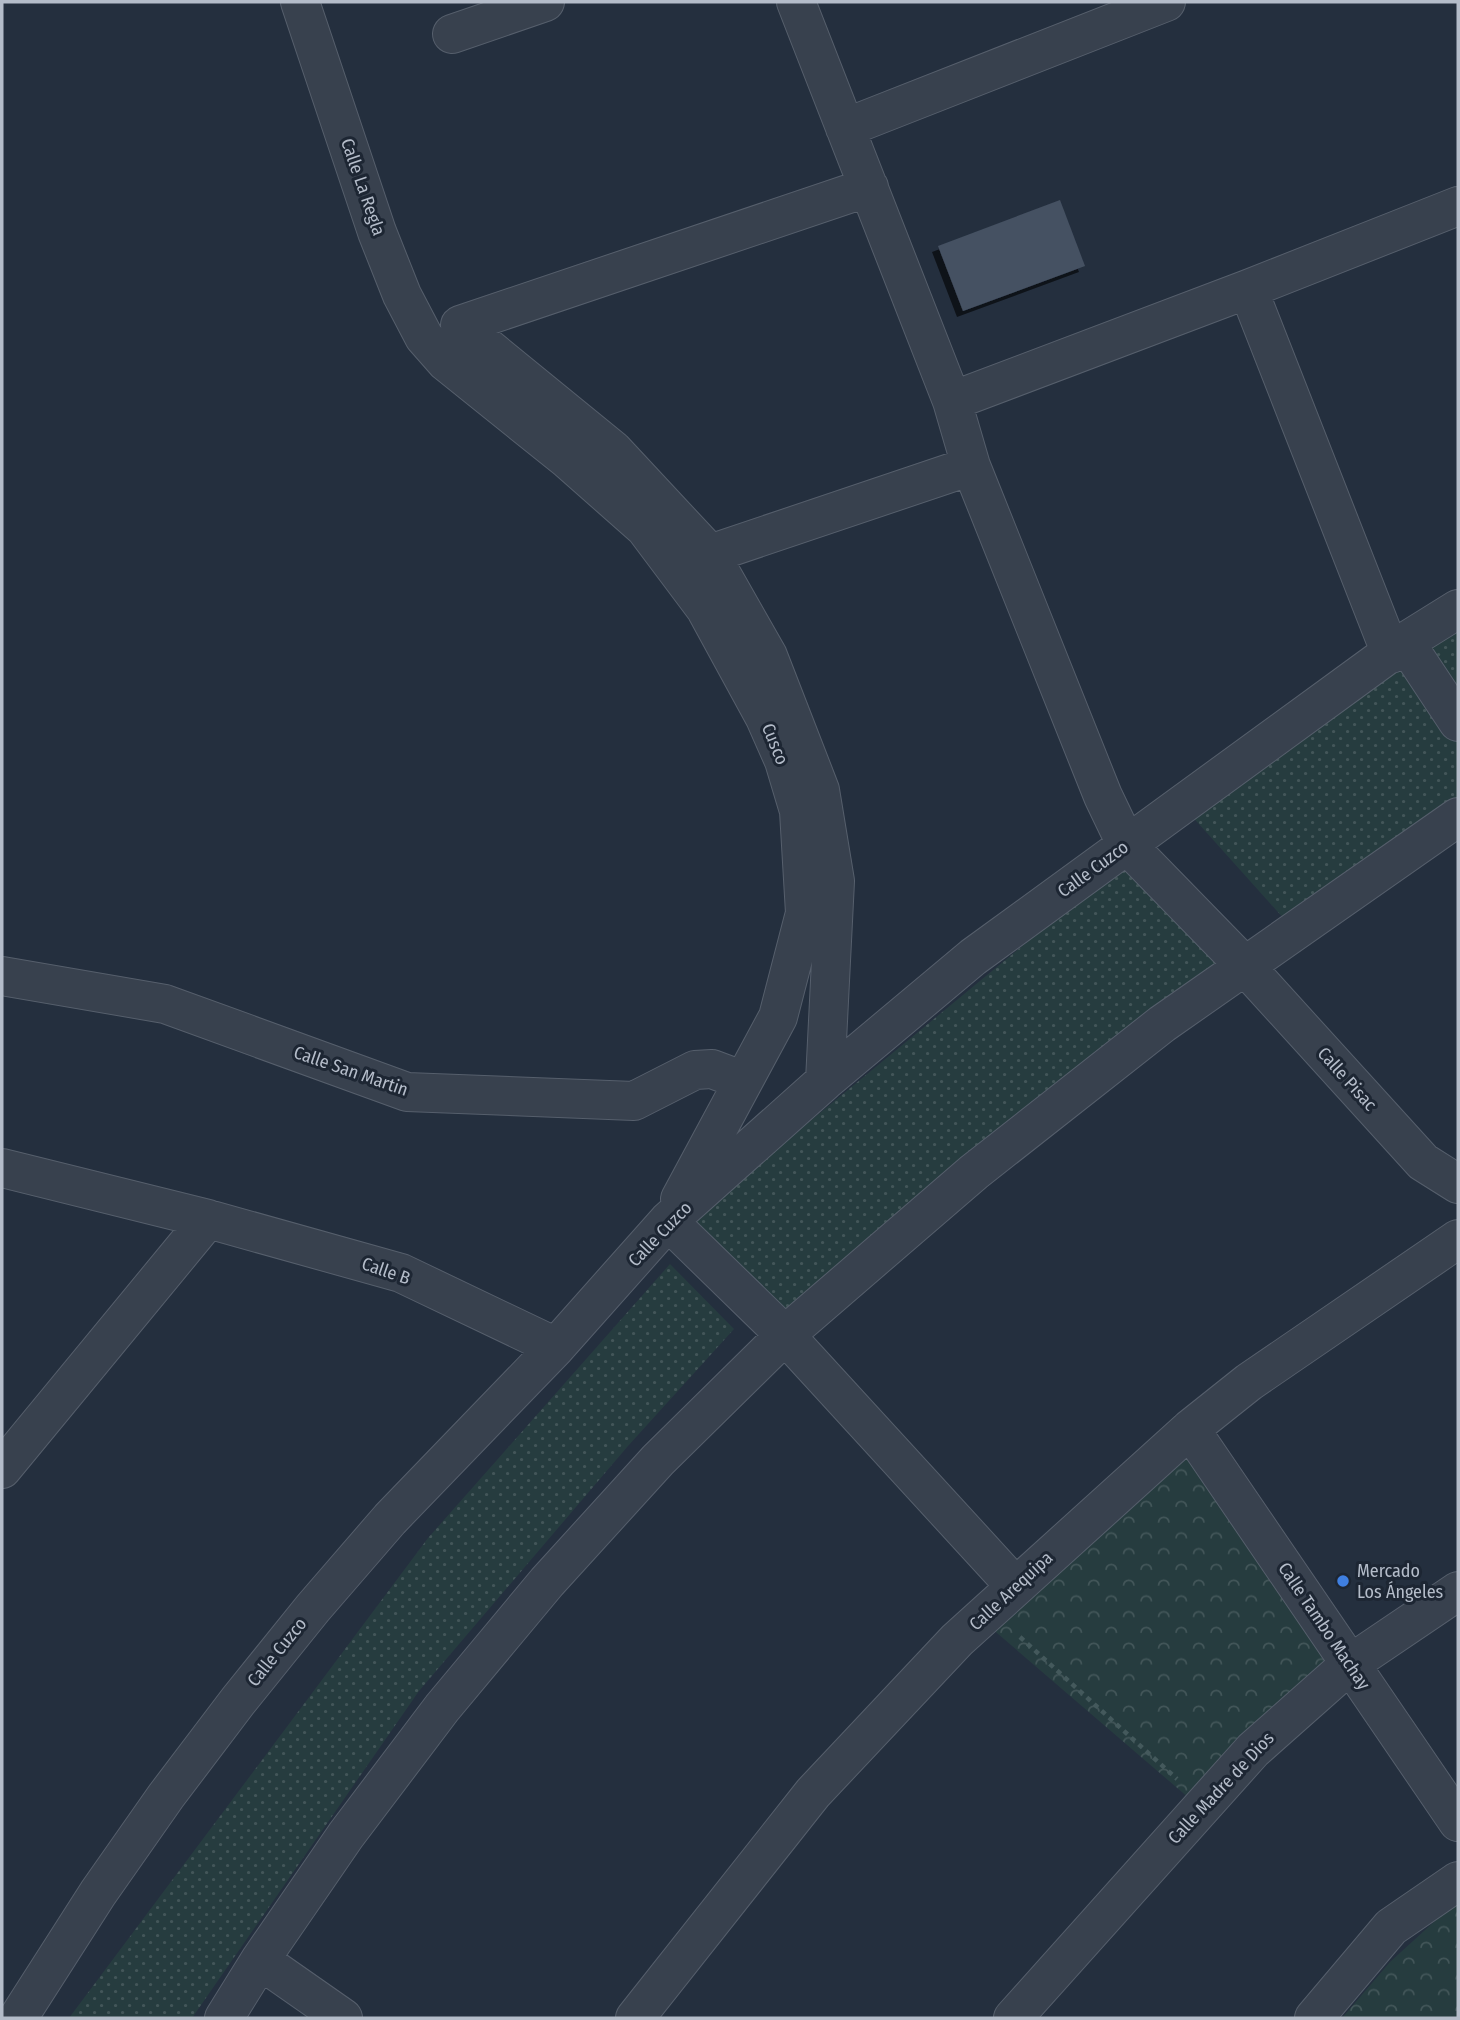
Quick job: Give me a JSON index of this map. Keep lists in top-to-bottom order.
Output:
{
  "streets": {
    "street": [
      "Calle La Regla",
      "Cusco",
      "Calle Cuzco",
      "Calle San Martin",
      "Calle Pisac",
      "Calle B",
      "Calle Arequipa",
      "Calle Tambo Machay",
      "Calle Madre de Dios"
    ]
  },
  "crossings": [
    ["Calle La Regla", "Cusco"],
    ["Cusco", "Calle Cuzco"],
    ["Cusco", "Calle San Martin"],
    ["Calle Cuzco", "Calle Pisac"],
    ["Calle Cuzco", "Calle B"],
    ["Calle Arequipa", "Calle Tambo Machay"],
    ["Calle Tambo Machay", "Calle Madre de Dios"]
  ],
  "places": ["Mercado Los Ángeles"]
}
